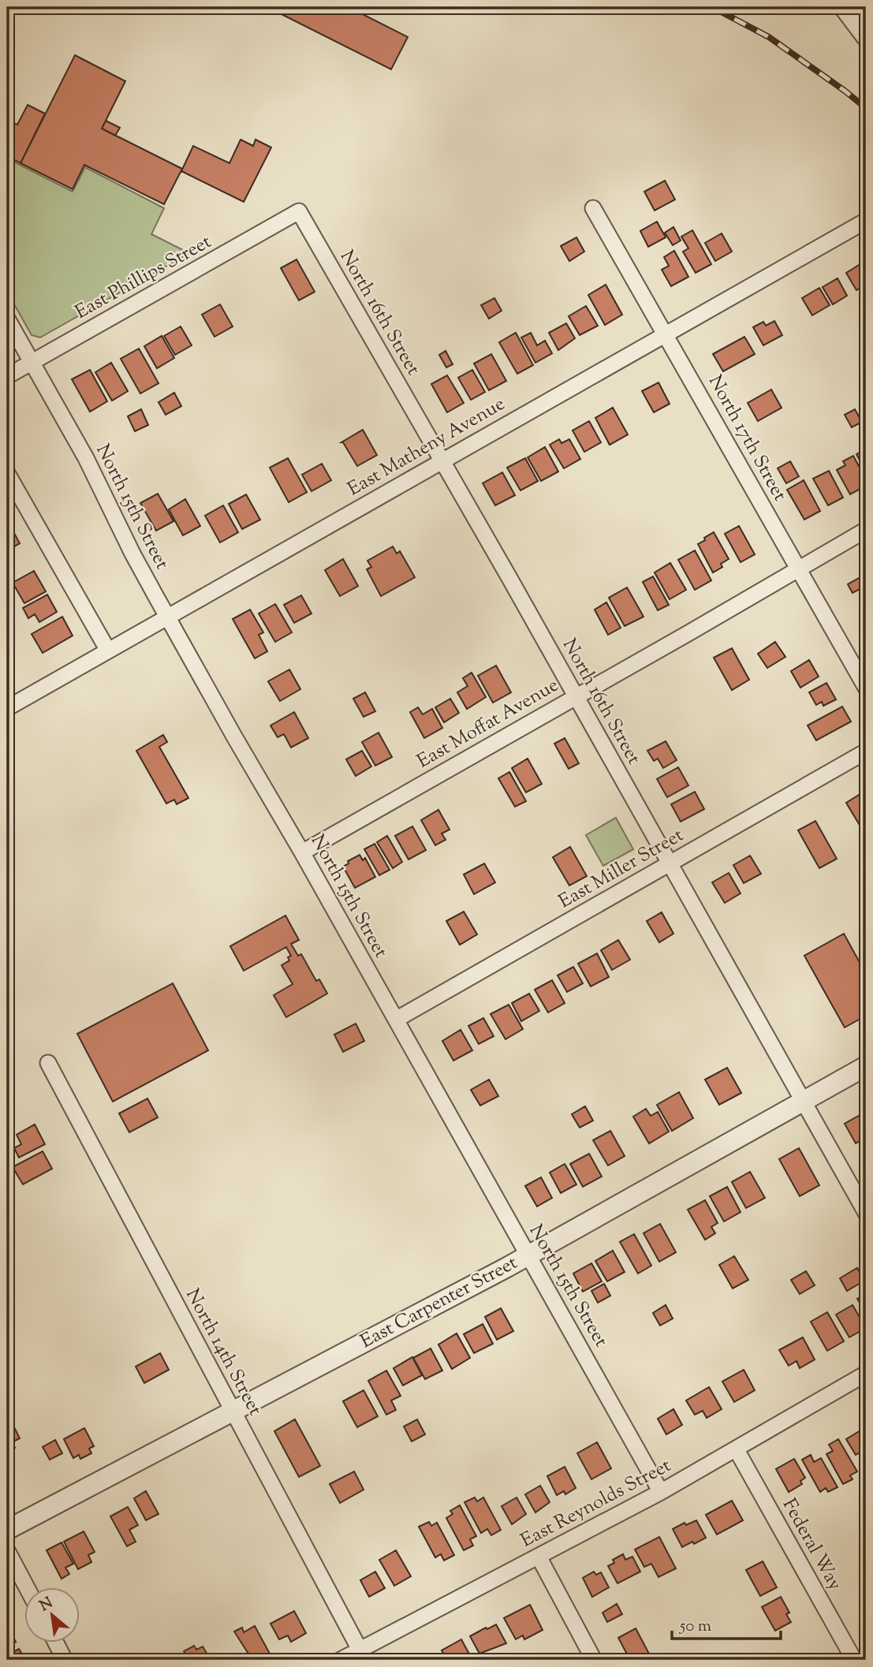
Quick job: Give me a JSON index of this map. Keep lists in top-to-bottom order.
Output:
{
  "streets": {
    "street": [
      "East Phillips Street",
      "North 16th Street",
      "North 17th Street",
      "East Matheny Avenue",
      "North 15th Street",
      "East Moffat Avenue",
      "East Miller Street",
      "East Carpenter Street",
      "North 14th Street",
      "East Reynolds Street",
      "Federal Way"
    ]
  },
  "crossings": [
    ["East Phillips Street", "North 16th Street"],
    ["East Phillips Street", "North 15th Street"],
    ["North 16th Street", "East Matheny Avenue"],
    ["North 16th Street", "East Moffat Avenue"],
    ["North 16th Street", "East Miller Street"],
    ["North 16th Street", "East Carpenter Street"],
    ["North 17th Street", "East Matheny Avenue"],
    ["North 17th Street", "East Moffat Avenue"],
    ["East Matheny Avenue", "North 15th Street"],
    ["North 15th Street", "East Moffat Avenue"],
    ["North 15th Street", "East Miller Street"],
    ["North 15th Street", "East Carpenter Street"],
    ["North 15th Street", "East Reynolds Street"],
    ["East Carpenter Street", "North 14th Street"],
    ["North 14th Street", "East Reynolds Street"],
    ["East Reynolds Street", "Federal Way"]
  ],
  "scale_bar": "50 m",
  "north": "top left"
}
